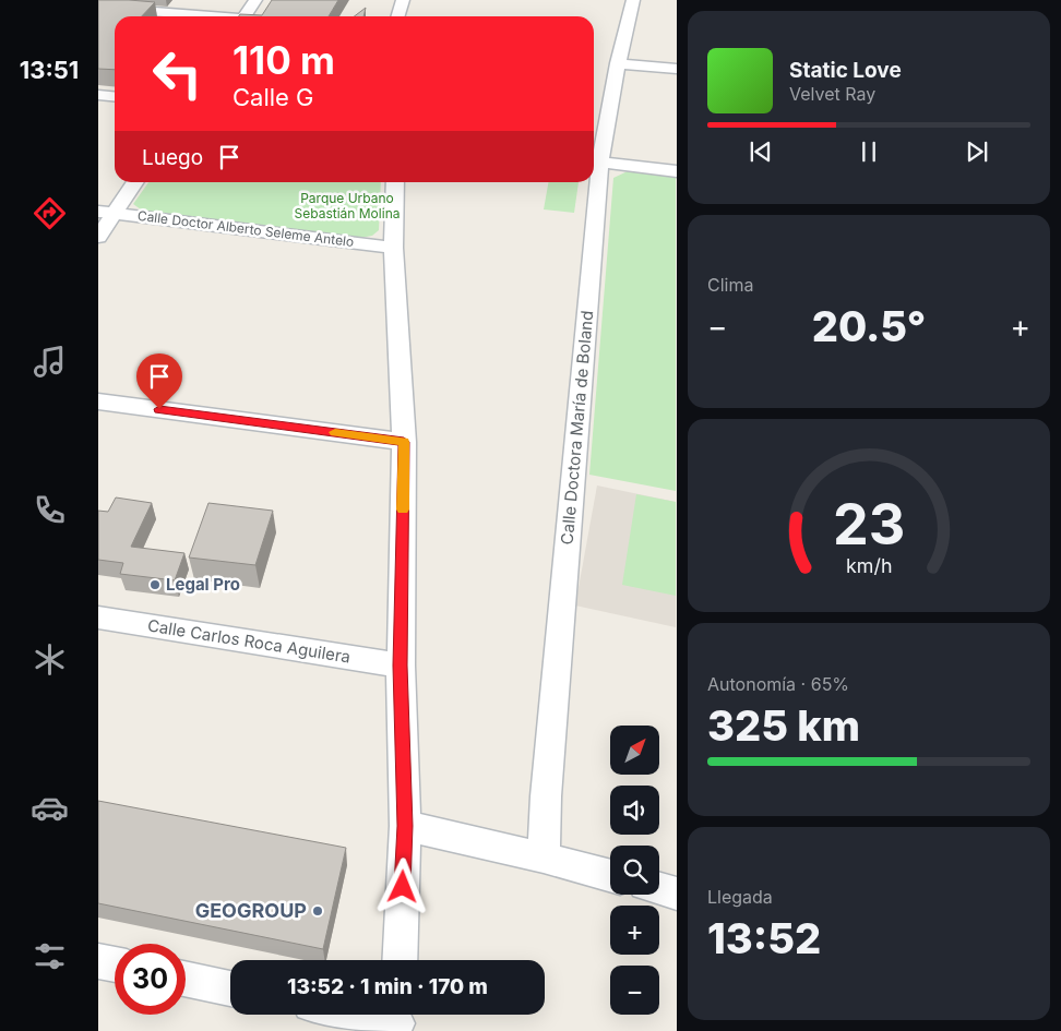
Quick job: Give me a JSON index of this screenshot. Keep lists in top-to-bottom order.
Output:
{
  "streets": {
    "street": ["Calle Doctor Alberto Seleme Antelo", "Calle Doctora María de Boland", "Calle Carlos Roca Aguilera"]
  },
  "parks": ["Parque Urbano Sebastián Molina"],
  "places": ["Legal Pro", "GEOGROUP"],
  "north": "top right",
  "page": {
    "tabs": "13:51",
    "turn": ["110 m", "Calle G"],
    "song": ["Static Love", "Velvet Ray"],
    "then": "Luego",
    "tile": [
      "Clima",
      ["Autonomía · 65%", "325 km"],
      ["Llegada", "13:52"]
    ],
    "heat": ["−", "20.5°", "+"],
    "map_buttons": ["+", "−"],
    "limit": "30",
    "trip": "13:52 · 1 min · 170 m",
    "gauge": ["23", "km/h"]
  }
}
